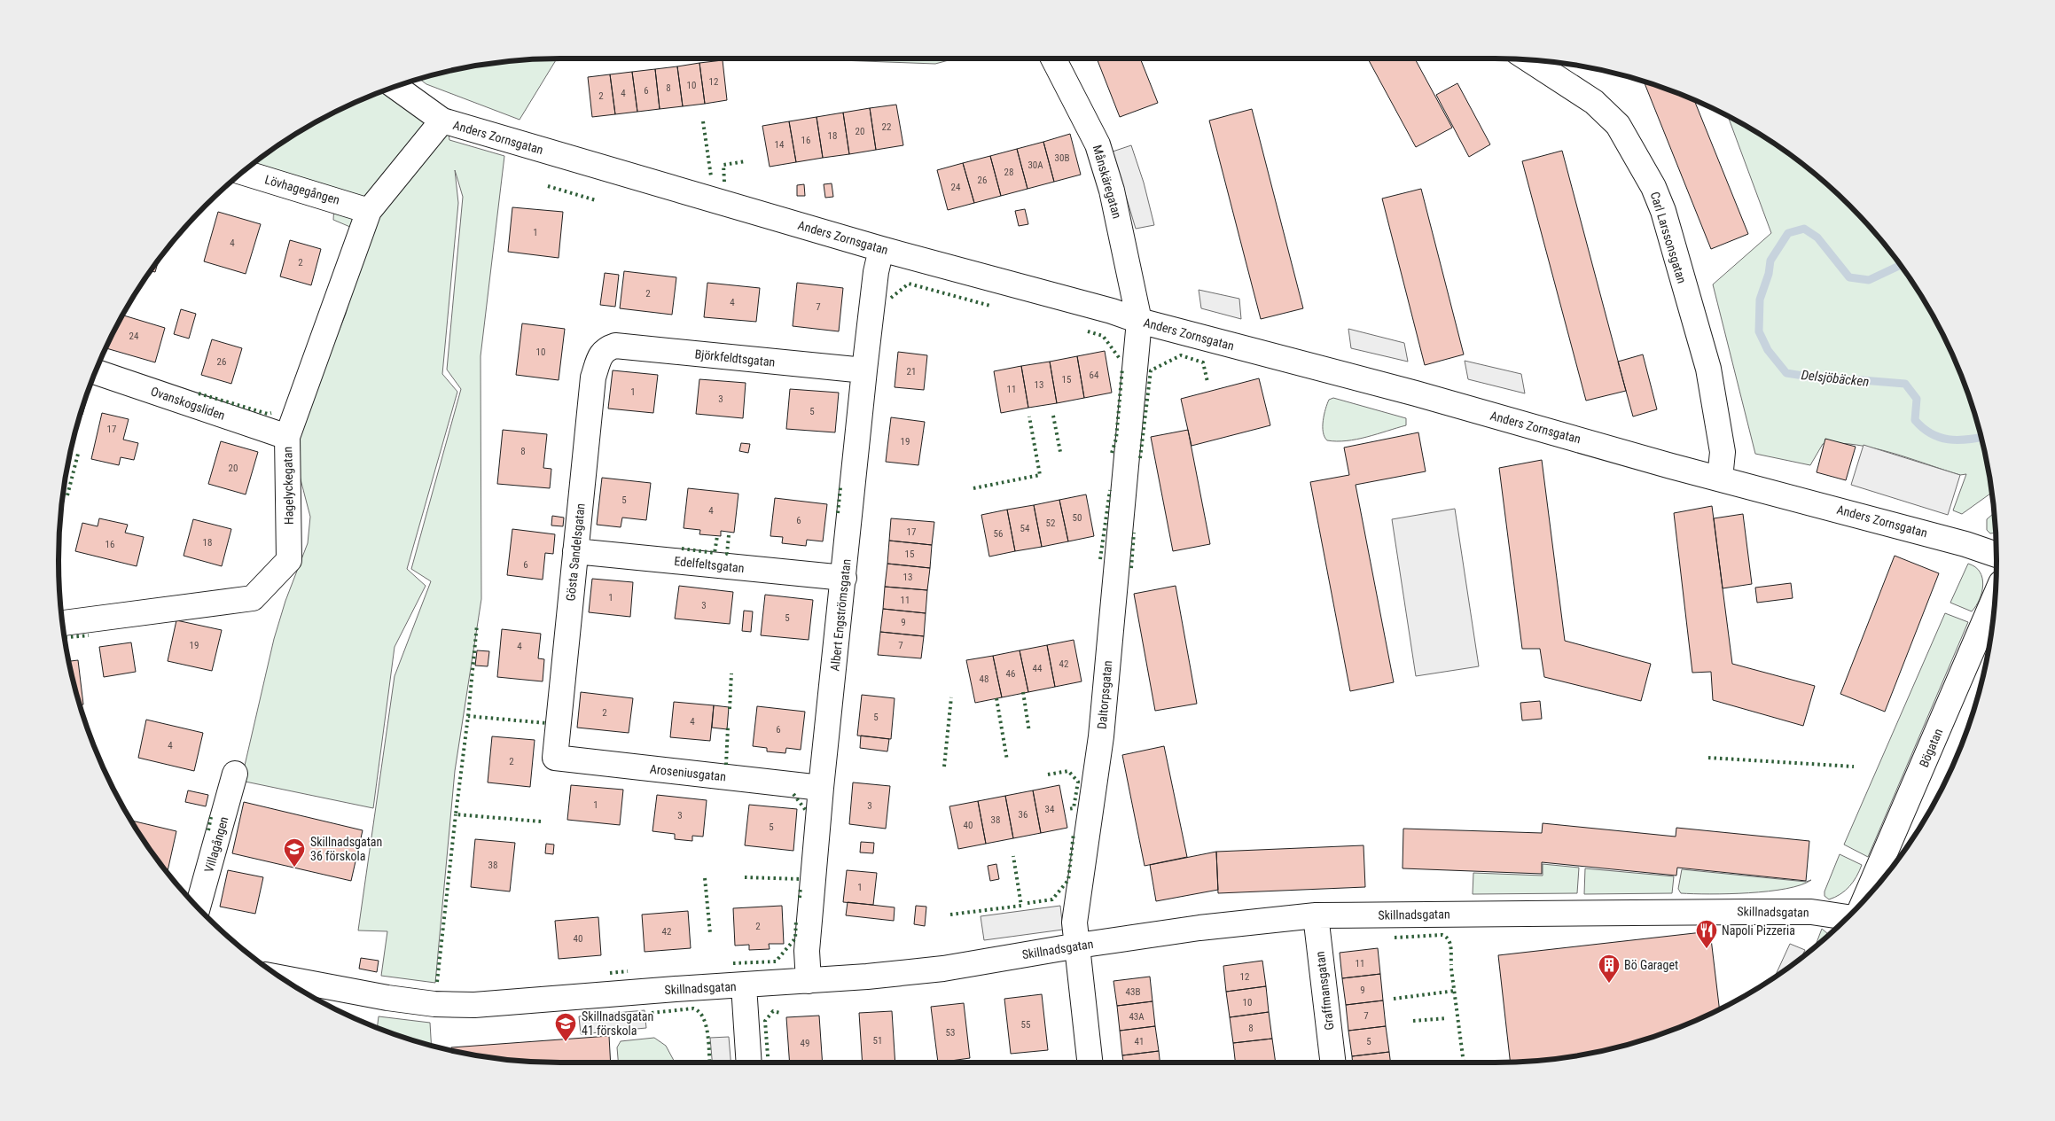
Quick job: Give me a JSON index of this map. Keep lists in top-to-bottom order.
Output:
{
  "streets": {
    "street": [
      "Anders Zornsgatan",
      "Månskäregatan",
      "Lövhagegången",
      "Carl Larssonsgatan",
      "Björkfeldtsgatan",
      "Ovanskogsliden",
      "Hagelyckegatan",
      "Gösta Sandelsgatan",
      "Edelfeltsgatan",
      "Albert Engströmsgatan",
      "Daltorpsgatan",
      "Bögatan",
      "Aroseniusgatan",
      "Villagången",
      "Skillnadsgatan",
      "Graffmansgatan"
    ]
  },
  "crossings": [
    ["Anders Zornsgatan", "Månskäregatan"],
    ["Anders Zornsgatan", "Carl Larssonsgatan"],
    ["Anders Zornsgatan", "Hagelyckegatan"],
    ["Anders Zornsgatan", "Albert Engströmsgatan"],
    ["Anders Zornsgatan", "Daltorpsgatan"],
    ["Månskäregatan", "Daltorpsgatan"],
    ["Lövhagegången", "Hagelyckegatan"],
    ["Björkfeldtsgatan", "Gösta Sandelsgatan"],
    ["Björkfeldtsgatan", "Albert Engströmsgatan"],
    ["Ovanskogsliden", "Hagelyckegatan"],
    ["Gösta Sandelsgatan", "Edelfeltsgatan"],
    ["Gösta Sandelsgatan", "Aroseniusgatan"],
    ["Edelfeltsgatan", "Albert Engströmsgatan"],
    ["Albert Engströmsgatan", "Aroseniusgatan"],
    ["Albert Engströmsgatan", "Skillnadsgatan"],
    ["Daltorpsgatan", "Skillnadsgatan"],
    ["Skillnadsgatan", "Graffmansgatan"]
  ],
  "water": ["Delsjöbäcken"],
  "places": {
    "school or university": ["Skillnadsgatan 36 förskola", "Skillnadsgatan 41 förskola"],
    "restaurant": ["Napoli Pizzeria"],
    "building": ["Bö Garaget"]
  },
  "house_numbers": [
    "12",
    "10",
    "8",
    "6",
    "4",
    "2",
    "22",
    "20",
    "18",
    "16",
    "14",
    "30B",
    "30A",
    "28",
    "26",
    "24",
    "1",
    "4",
    "2",
    "2",
    "4",
    "7",
    "24",
    "10",
    "26",
    "21",
    "64",
    "15",
    "13",
    "11",
    "1",
    "3",
    "5",
    "17",
    "19",
    "8",
    "20",
    "5",
    "4",
    "50",
    "6",
    "52",
    "54",
    "17",
    "56",
    "18",
    "16",
    "15",
    "6",
    "13",
    "1",
    "11",
    "3",
    "5",
    "9",
    "19",
    "7",
    "4",
    "42",
    "44",
    "46",
    "48",
    "2",
    "5",
    "4",
    "6",
    "4",
    "2",
    "1",
    "3",
    "34",
    "36",
    "3",
    "38",
    "40",
    "5",
    "38",
    "1",
    "2",
    "42",
    "40",
    "11",
    "12",
    "9",
    "43B",
    "10",
    "7",
    "43A",
    "55",
    "8",
    "53",
    "51",
    "41",
    "5",
    "49"
  ]
}
